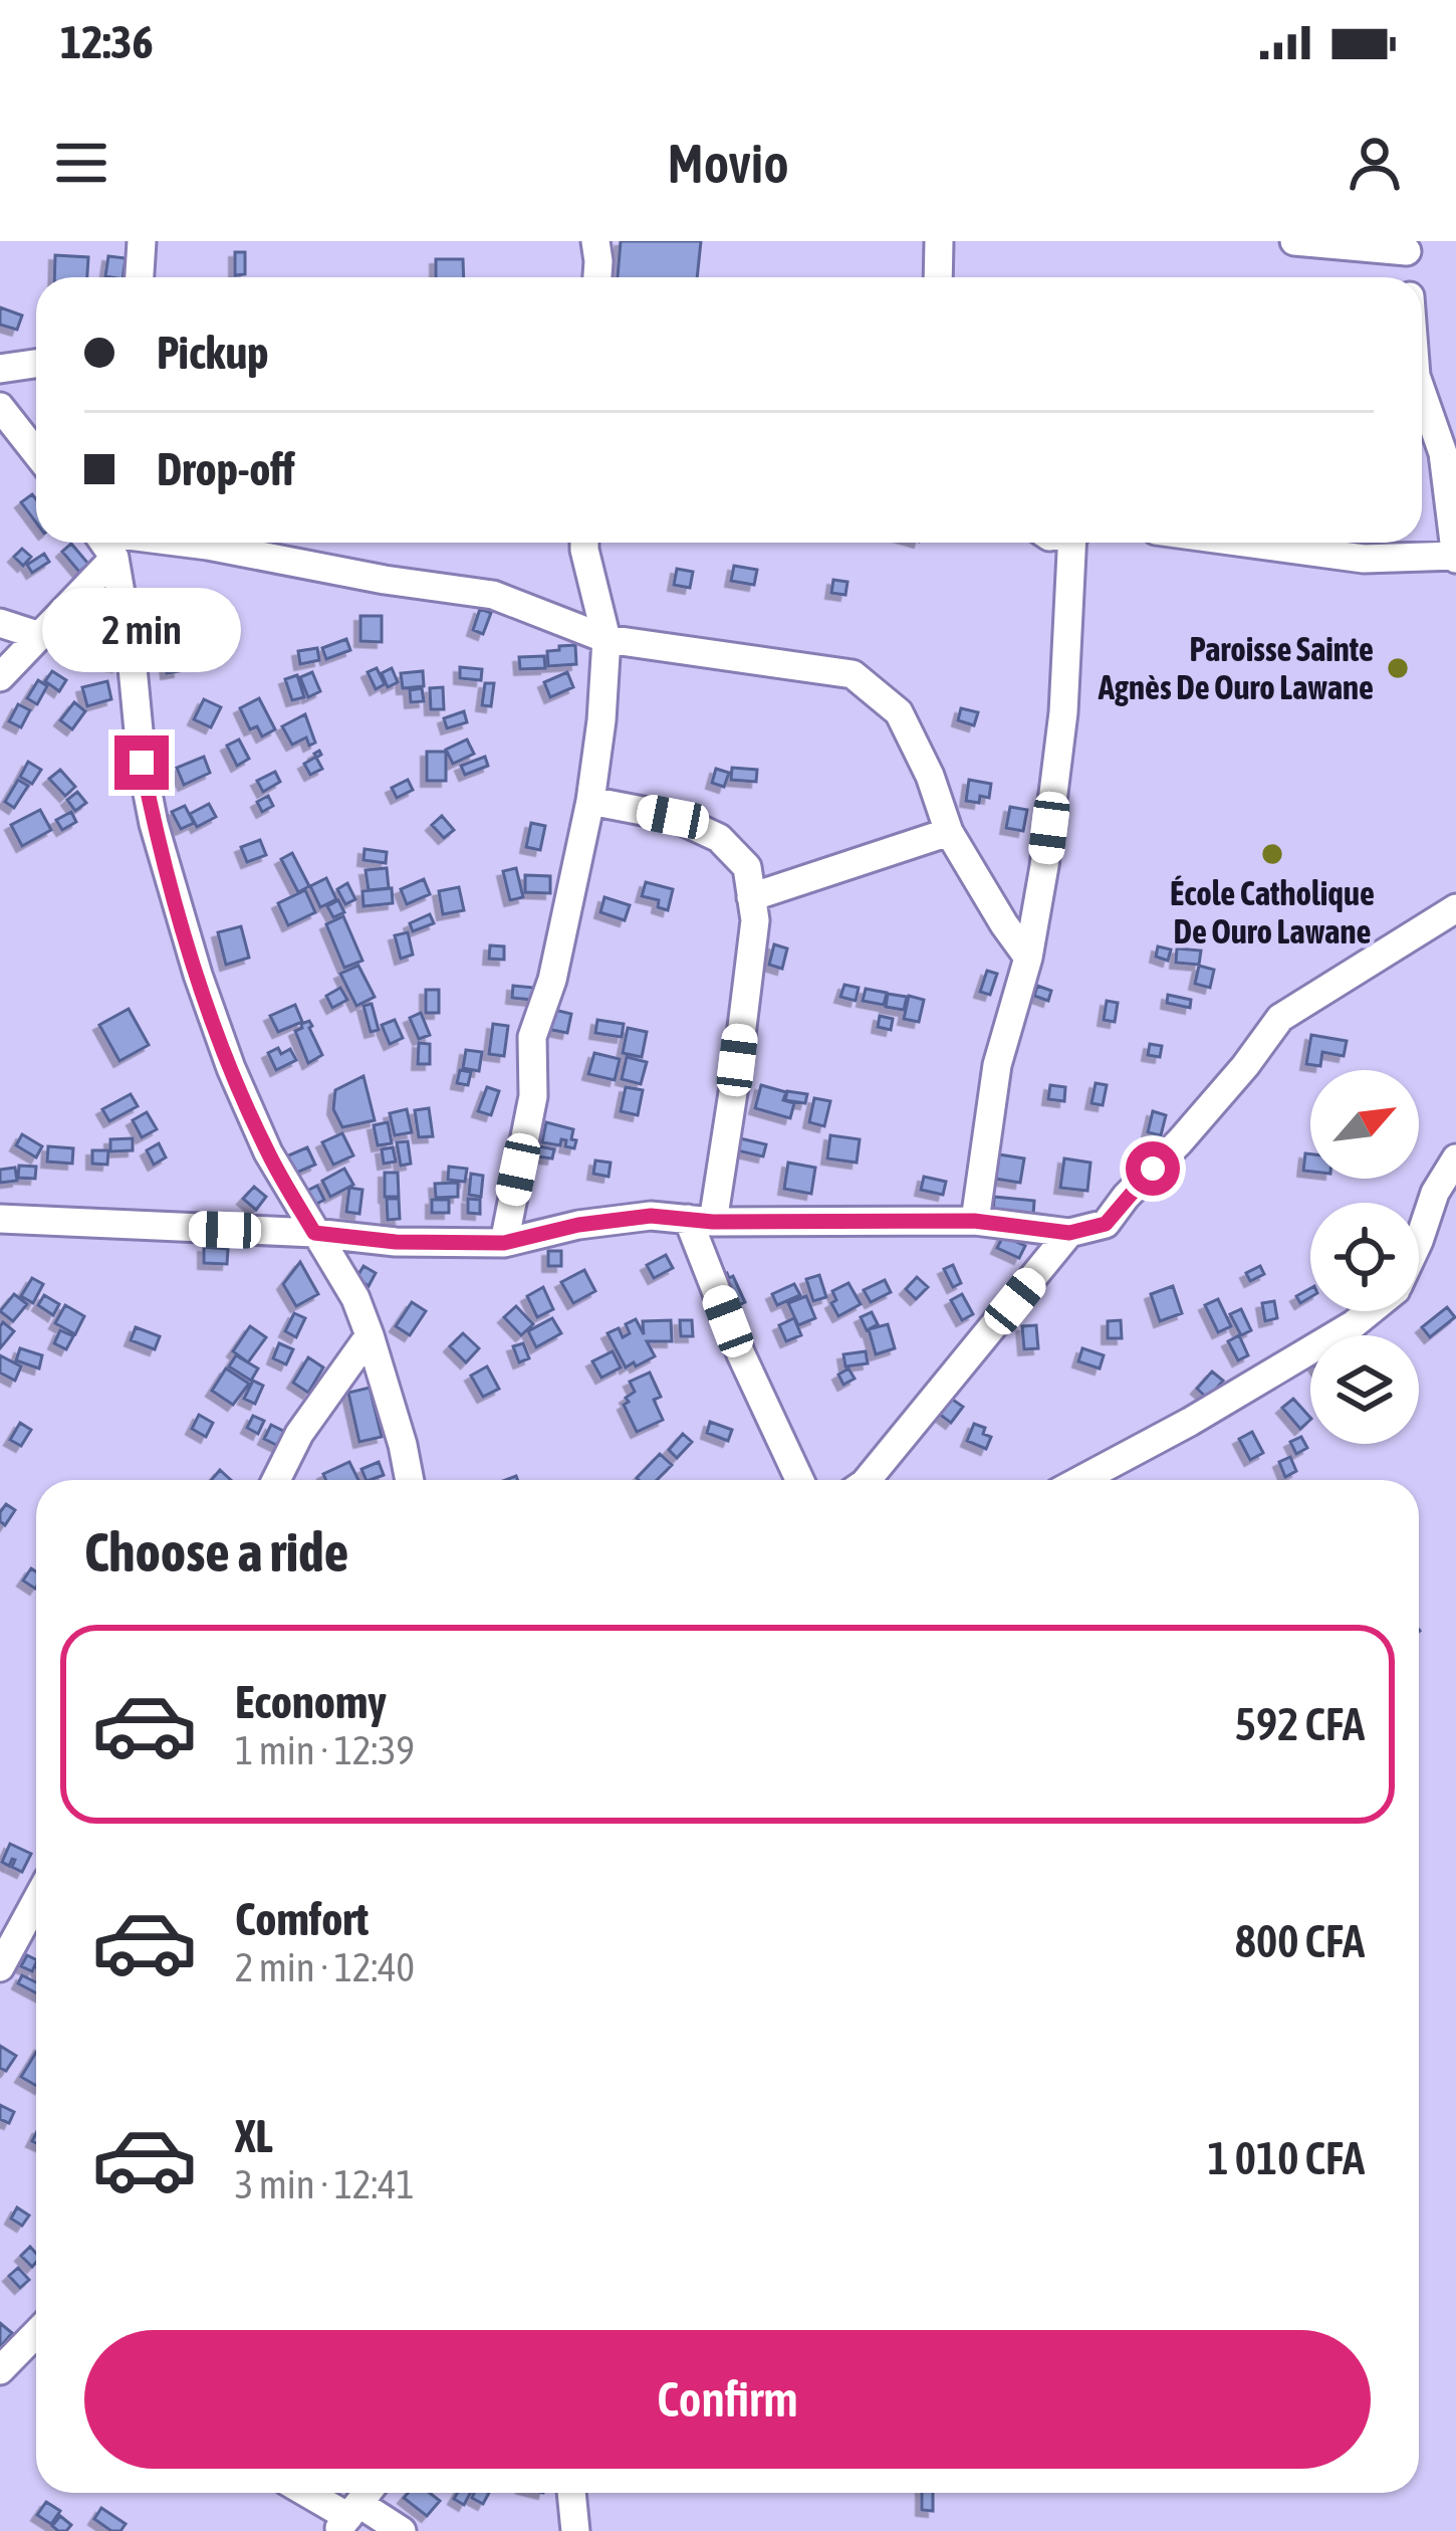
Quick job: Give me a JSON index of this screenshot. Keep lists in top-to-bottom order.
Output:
{
  "places": ["Paroisse Sainte Agnès De Ouro Lawane", "École Catholique De Ouro Lawane"],
  "north": "top right",
  "page": {
    "status": "12:36",
    "header": "Movio",
    "banner": ["Pickup", "Drop-off"],
    "bubble": "2 min",
    "heading": "Choose a ride",
    "list": [
      {
        "name": "Economy",
        "note": "1 min · 12:39",
        "value": "592 CFA"
      },
      {
        "name": "Comfort",
        "note": "2 min · 12:40",
        "value": "800 CFA"
      },
      {
        "name": "XL",
        "note": "3 min · 12:41",
        "value": "1 010 CFA"
      }
    ],
    "buttons": "Confirm"
  }
}
